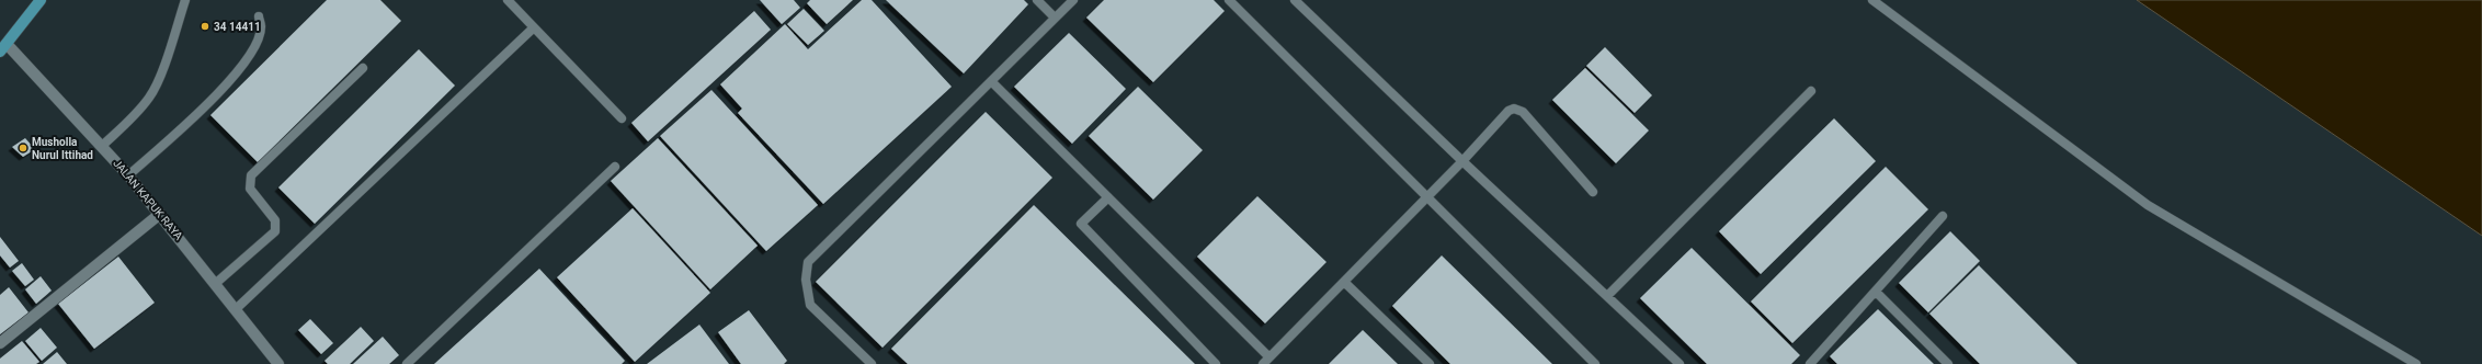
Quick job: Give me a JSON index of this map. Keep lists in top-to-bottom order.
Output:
{
  "streets": {
    "main road": ["JALAN KAPUK RAYA"]
  },
  "places": ["34 14411", "Musholla Nurul Ittihad"]
}
